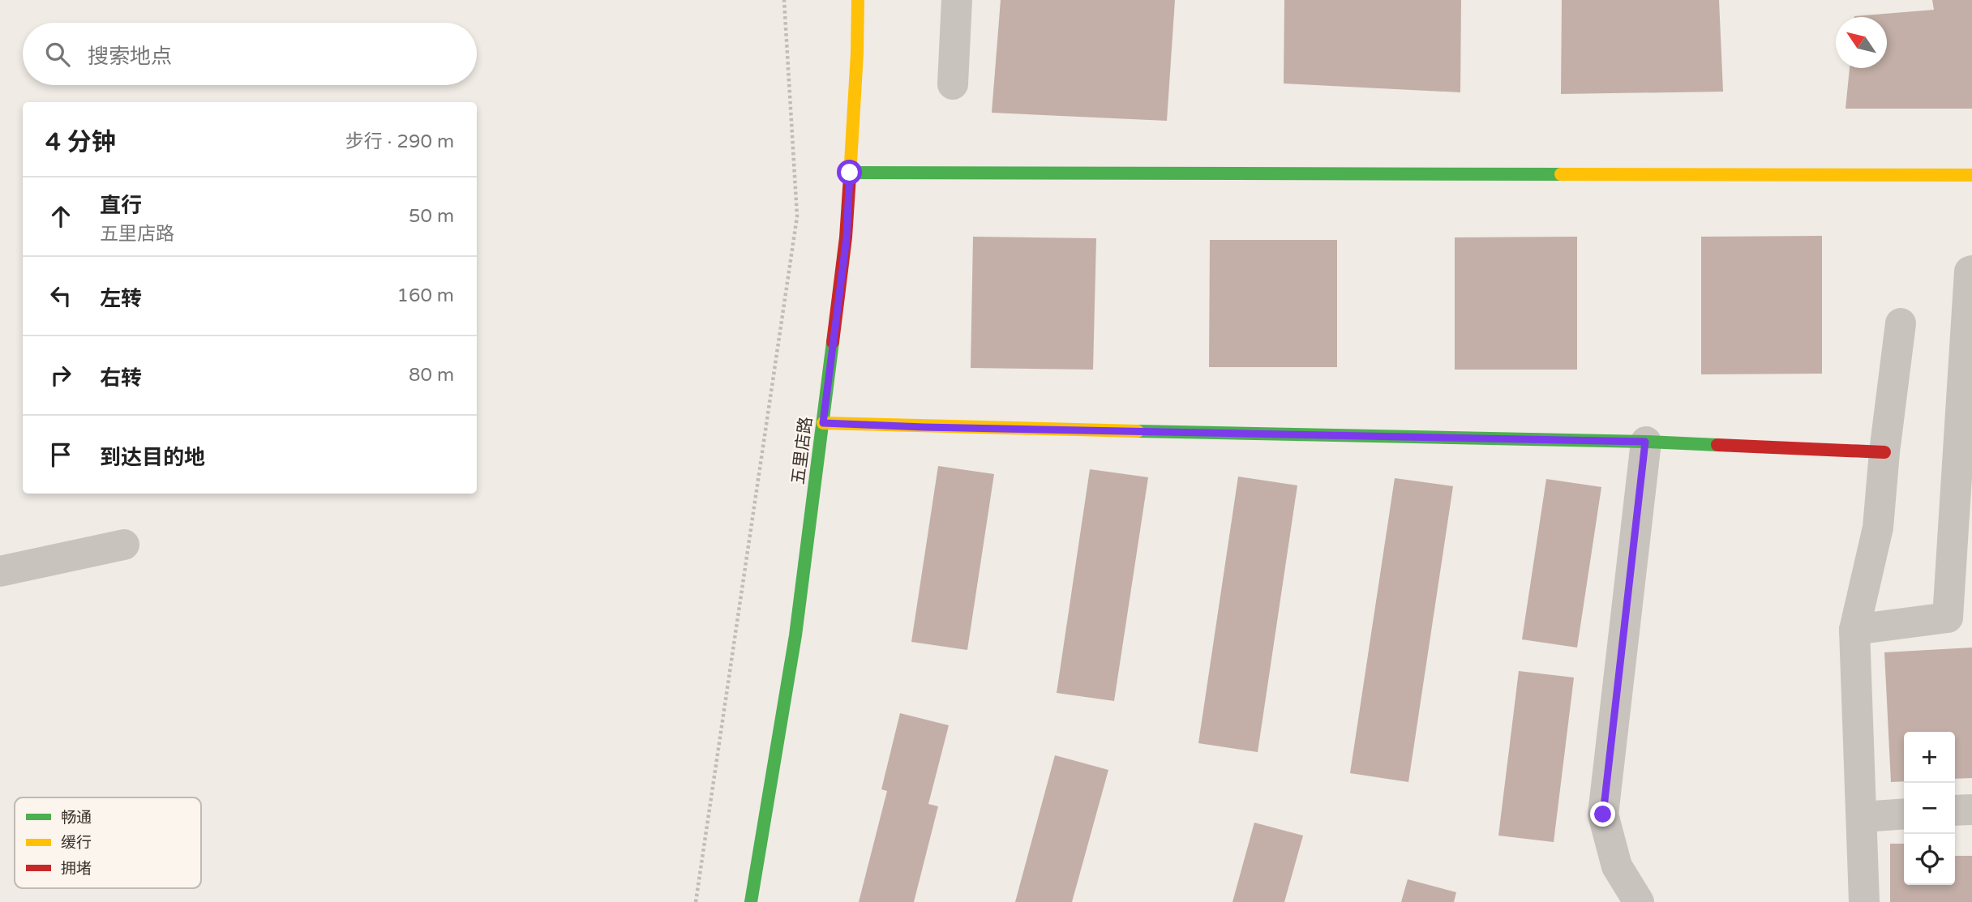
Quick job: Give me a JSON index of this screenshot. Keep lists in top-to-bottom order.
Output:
{
  "streets": {
    "street": ["五里店路"]
  },
  "legend": ["畅通", "缓行", "拥堵"],
  "north": "top left",
  "page": {
    "search": "搜索地点",
    "heading": ["4 分钟", "步行 · 290 m"],
    "list": [
      ["直行", "五里店路", "50 m"],
      ["左转", "160 m"],
      ["右转", "80 m"],
      "到达目的地"
    ],
    "map_buttons": ["+", "−"]
  }
}
